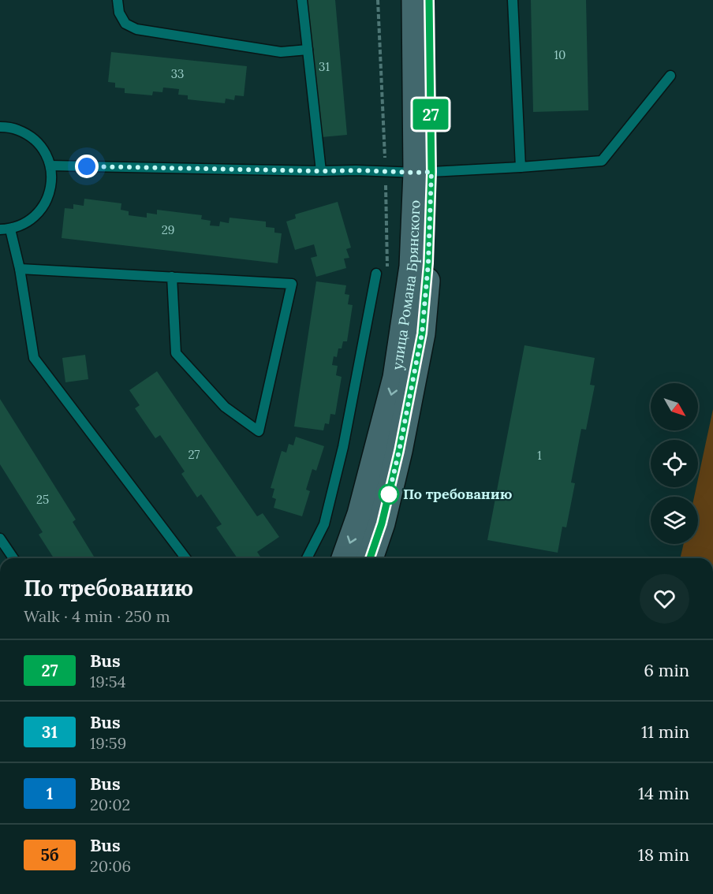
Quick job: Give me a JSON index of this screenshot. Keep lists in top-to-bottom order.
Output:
{
  "streets": {
    "main road": ["улица Романа Брянского"]
  },
  "places": ["По требованию"],
  "lines": ["bus line 27"],
  "house_numbers": [
    "10",
    "31",
    "33",
    "29",
    "27",
    "1",
    "25"
  ],
  "north": "bottom right",
  "page": {
    "on_map": "27",
    "heading": ["По требованию", "Walk · 4 min · 250 m"],
    "list": [
      {
        "mark": "27",
        "name": "Bus",
        "note": "19:54",
        "value": "6 min"
      },
      {
        "mark": "31",
        "name": "Bus",
        "note": "19:59",
        "value": "11 min"
      },
      {
        "mark": "1",
        "name": "Bus",
        "note": "20:02",
        "value": "14 min"
      },
      {
        "mark": "5б",
        "name": "Bus",
        "note": "20:06",
        "value": "18 min"
      }
    ]
  }
}
